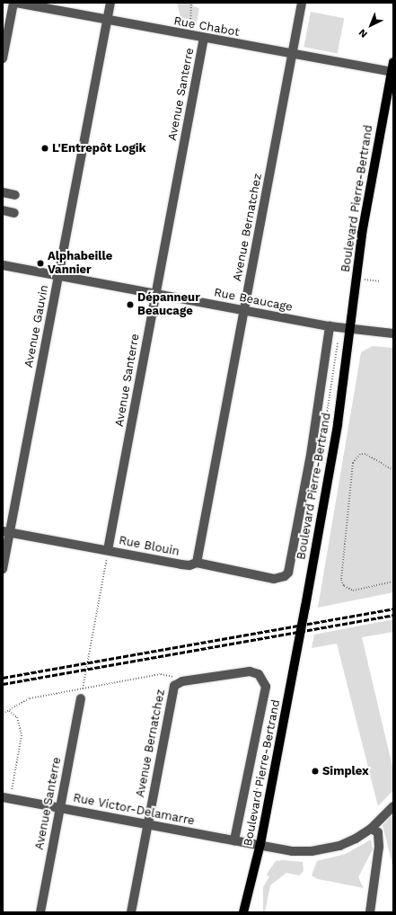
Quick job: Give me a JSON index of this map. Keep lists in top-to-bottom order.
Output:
{
  "streets": {
    "main road": ["Boulevard Pierre-Bertrand"],
    "street": [
      "Rue Chabot",
      "Avenue Santerre",
      "Avenue Bernatchez",
      "Rue Beaucage",
      "Avenue Gauvin",
      "Rue Blouin",
      "Rue Victor-Delamarre"
    ]
  },
  "crossings": [
    ["Rue Chabot", "Avenue Santerre"],
    ["Rue Chabot", "Boulevard Pierre-Bertrand"],
    ["Rue Chabot", "Avenue Bernatchez"],
    ["Rue Chabot", "Avenue Gauvin"],
    ["Avenue Santerre", "Rue Beaucage"],
    ["Avenue Santerre", "Rue Blouin"],
    ["Avenue Santerre", "Rue Victor-Delamarre"],
    ["Boulevard Pierre-Bertrand", "Avenue Bernatchez"],
    ["Boulevard Pierre-Bertrand", "Rue Beaucage"],
    ["Boulevard Pierre-Bertrand", "Rue Blouin"],
    ["Boulevard Pierre-Bertrand", "Rue Victor-Delamarre"],
    ["Avenue Bernatchez", "Rue Beaucage"],
    ["Avenue Bernatchez", "Rue Blouin"],
    ["Avenue Bernatchez", "Rue Victor-Delamarre"],
    ["Rue Beaucage", "Avenue Gauvin"],
    ["Avenue Gauvin", "Rue Blouin"]
  ],
  "places": [
    "L'Entrepôt Logik",
    "Alphabeille Vannier",
    "Dépanneur Beaucage",
    "Simplex"
  ],
  "north": "bottom left"
}
